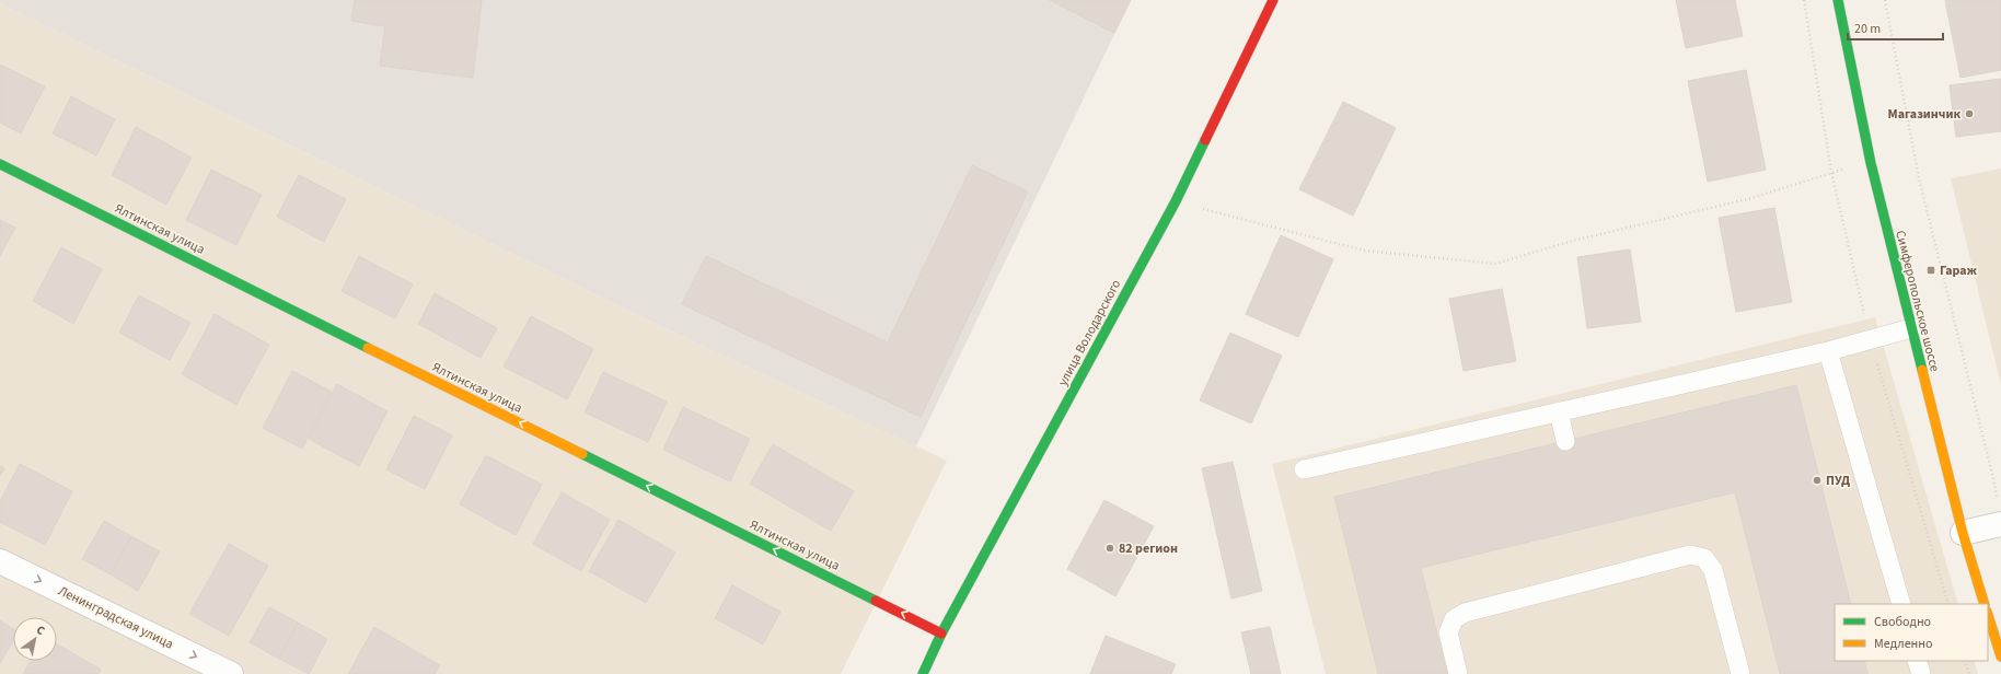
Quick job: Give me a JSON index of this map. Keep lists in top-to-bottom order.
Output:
{
  "streets": {
    "main road": ["Ялтинская улица", "Симферопольское шоссе", "улица Володарского"],
    "street": ["Ленинградская улица"]
  },
  "crossings": [
    ["Ялтинская улица", "улица Володарского"]
  ],
  "one_way": ["Ялтинская улица", "Ленинградская улица"],
  "places": {
    "other": ["Магазинчик", "ПУД", "82 регион"],
    "transit": ["Гараж"]
  },
  "legend": ["Свободно", "Медленно"],
  "scale_bar": "20 m",
  "north": "top right"
}
